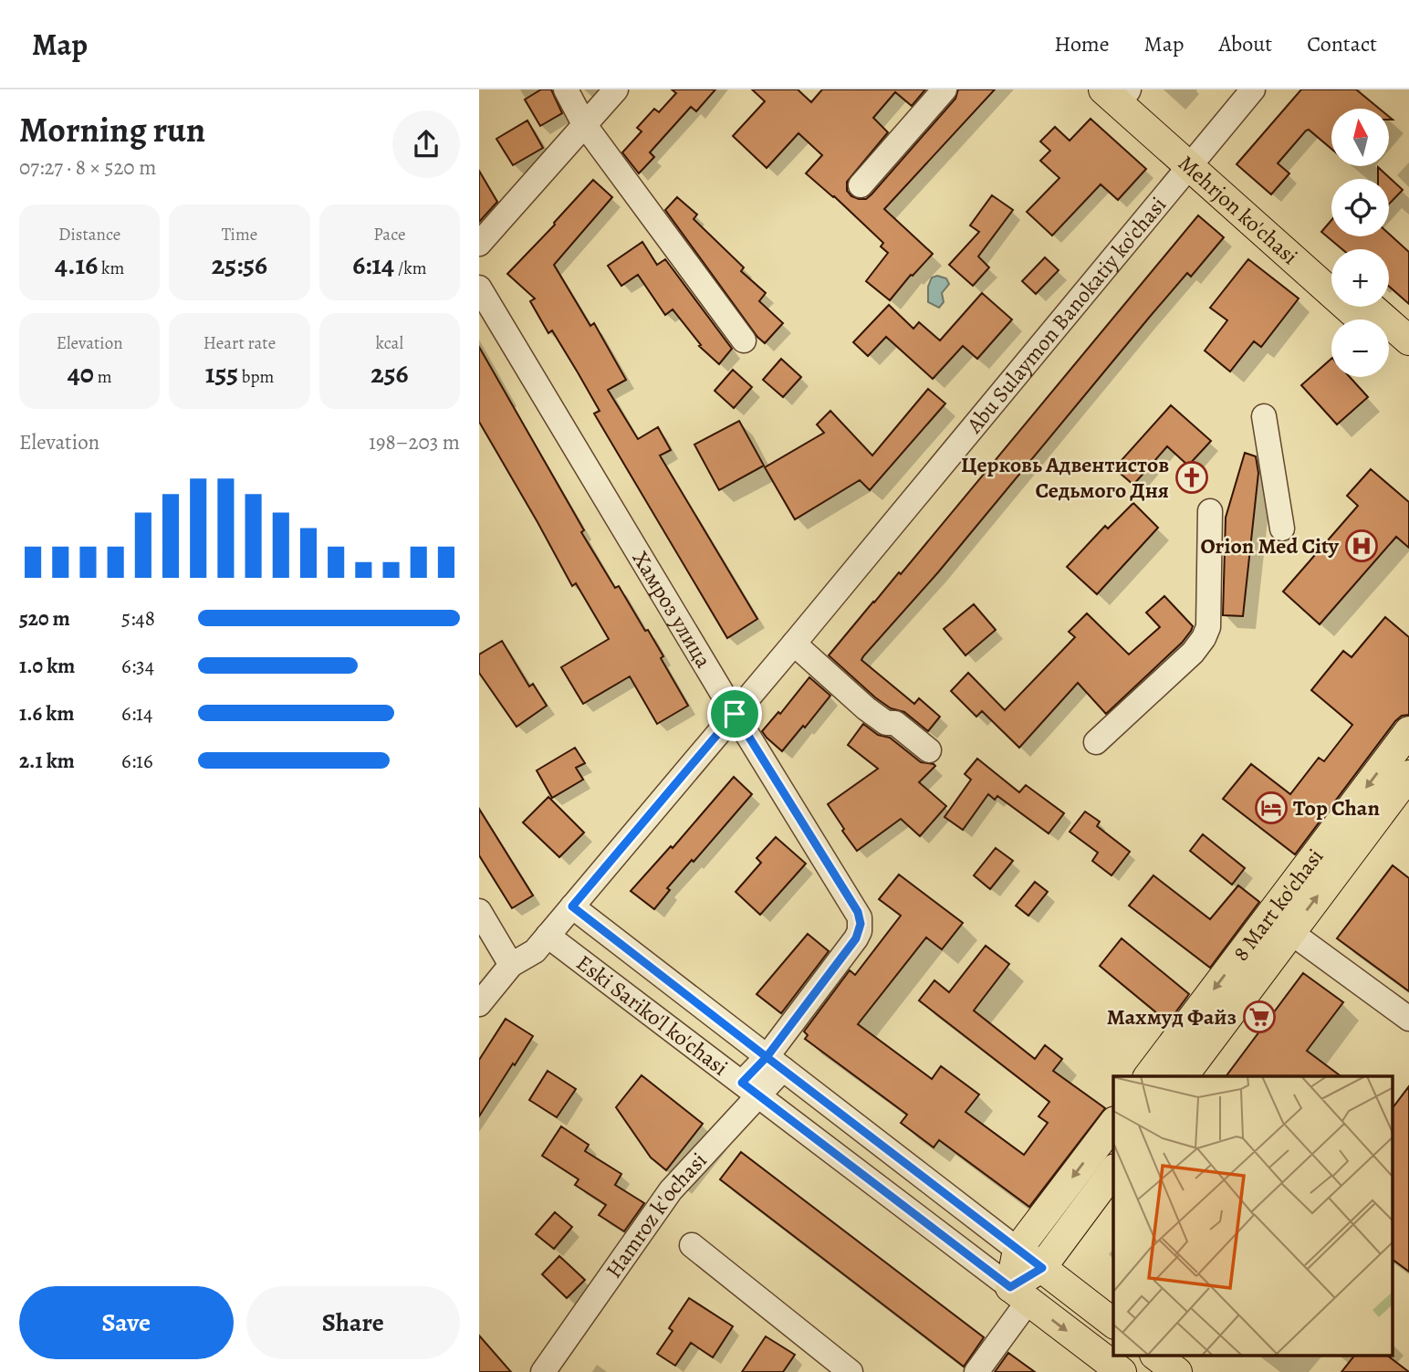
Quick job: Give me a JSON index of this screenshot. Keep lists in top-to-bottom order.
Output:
{
  "streets": {
    "main road": ["Mehrjon ko'chasi", "8 Mart ko'chasi", "Eski Sariko'l ko'chasi"],
    "street": ["Abu Sulaymon Banokatiy ko'chasi", "Хамроз улица", "Hamroz k'ochasi"]
  },
  "crossings": [
    ["Mehrjon ko'chasi", "Abu Sulaymon Banokatiy ko'chasi"],
    ["Abu Sulaymon Banokatiy ko'chasi", "Хамроз улица"],
    ["Abu Sulaymon Banokatiy ko'chasi", "Eski Sariko'l ko'chasi"],
    ["Хамроз улица", "Eski Sariko'l ko'chasi"],
    ["Хамроз улица", "Hamroz k'ochasi"],
    ["Eski Sariko'l ko'chasi", "Hamroz k'ochasi"]
  ],
  "places": {
    "church": ["Церковь Адвентистов Седьмого Дня"],
    "hospital": ["Orion Med City"],
    "hotel": ["Top Chan"],
    "supermarket": ["Махмуд Файз"]
  },
  "north": "top",
  "page": {
    "header": "Map",
    "nav": [
      "Home",
      "Map",
      "About",
      "Contact"
    ],
    "heading": ["Morning run", "07:27 · 8 × 520 m"],
    "map_buttons": ["+", "−"],
    "stats": [
      ["Distance", "4.16 km"],
      ["Time", "25:56"],
      ["Pace", "6:14 /km"],
      ["Elevation", "40 m"],
      ["Heart rate", "155 bpm"],
      ["kcal", "256"]
    ],
    "chart": ["Elevation", "198–203 m"],
    "list": [
      {
        "name": "520 m",
        "note": "5:48"
      },
      {
        "name": "1.0 km",
        "note": "6:34"
      },
      {
        "name": "1.6 km",
        "note": "6:14"
      },
      {
        "name": "2.1 km",
        "note": "6:16"
      }
    ],
    "buttons": ["Save", "Share"]
  }
}
